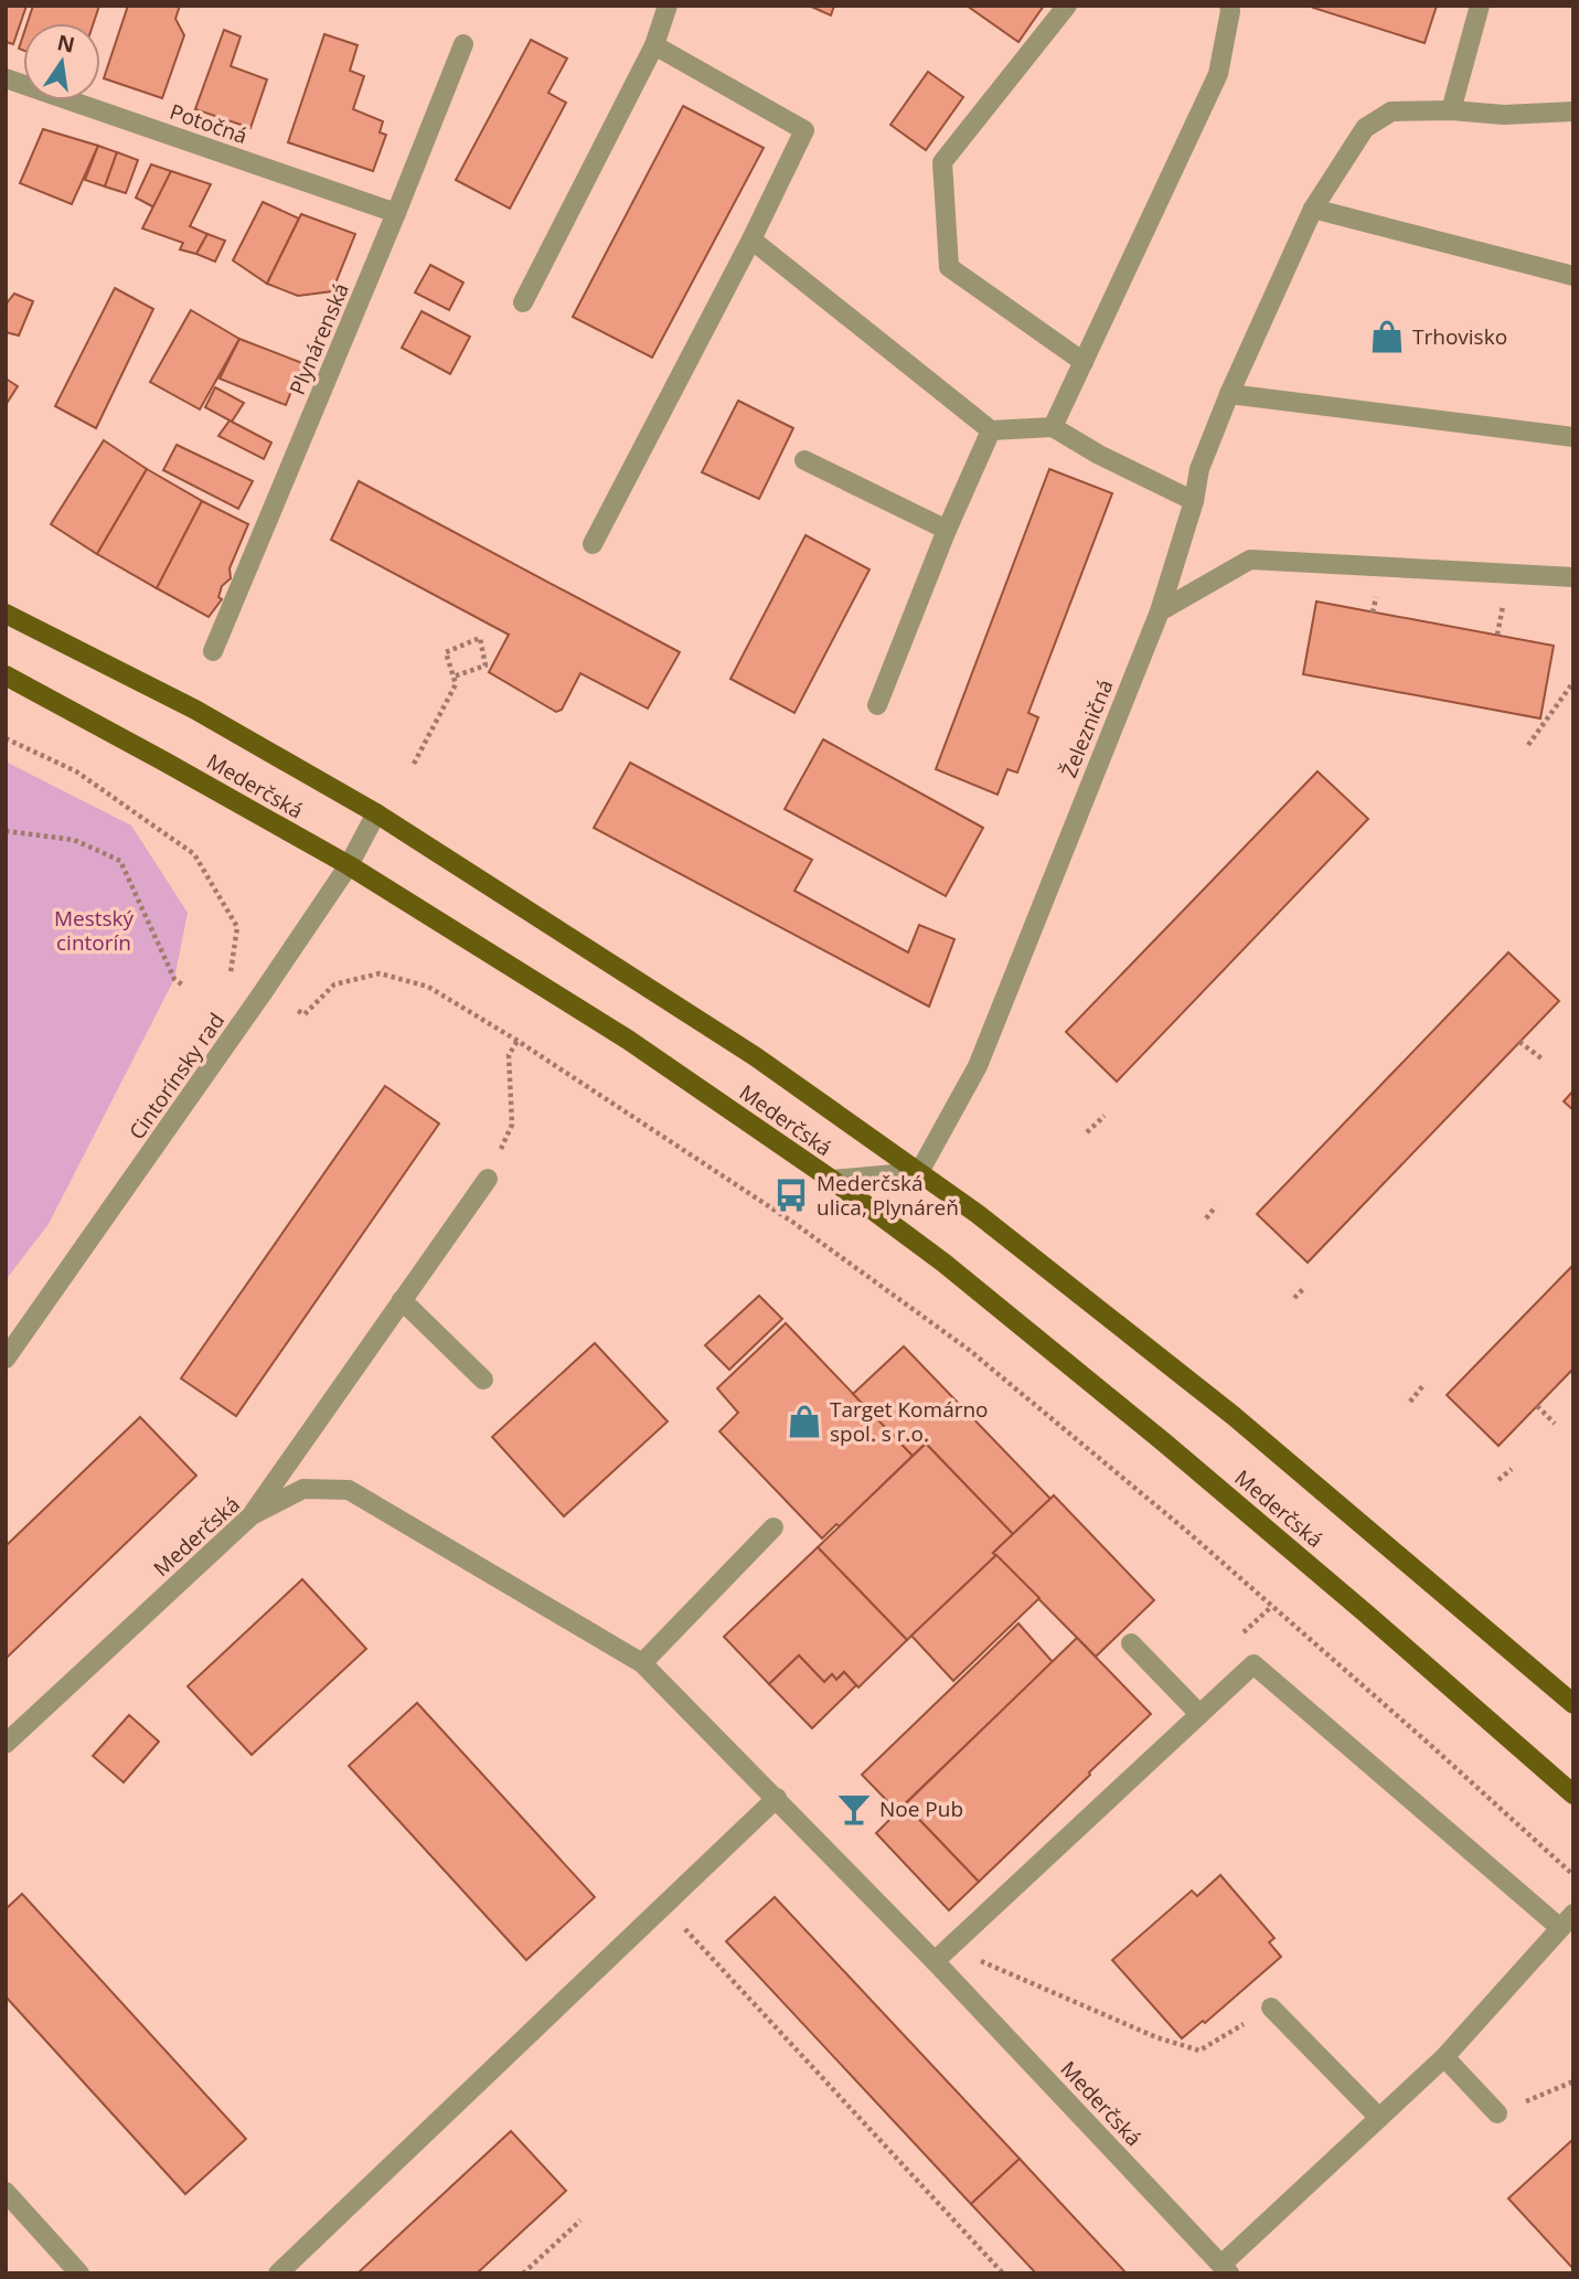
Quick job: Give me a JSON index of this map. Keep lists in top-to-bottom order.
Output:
{
  "streets": {
    "main road": ["Mederčská"],
    "street": [
      "Potočná",
      "Plynárenská",
      "Železničná",
      "Cintorínsky rad"
    ]
  },
  "crossings": [
    ["Potočná", "Plynárenská"],
    ["Železničná", "Mederčská"],
    ["Mederčská", "Cintorínsky rad"]
  ],
  "parks": ["Mestský cintorín"],
  "places": {
    "shop": ["Trhovisko", "Target Komárno spol. s r.o."],
    "bus stop": ["Mederčská ulica, Plynáreň"],
    "bar": ["Noe Pub"]
  },
  "north": "top"
}
